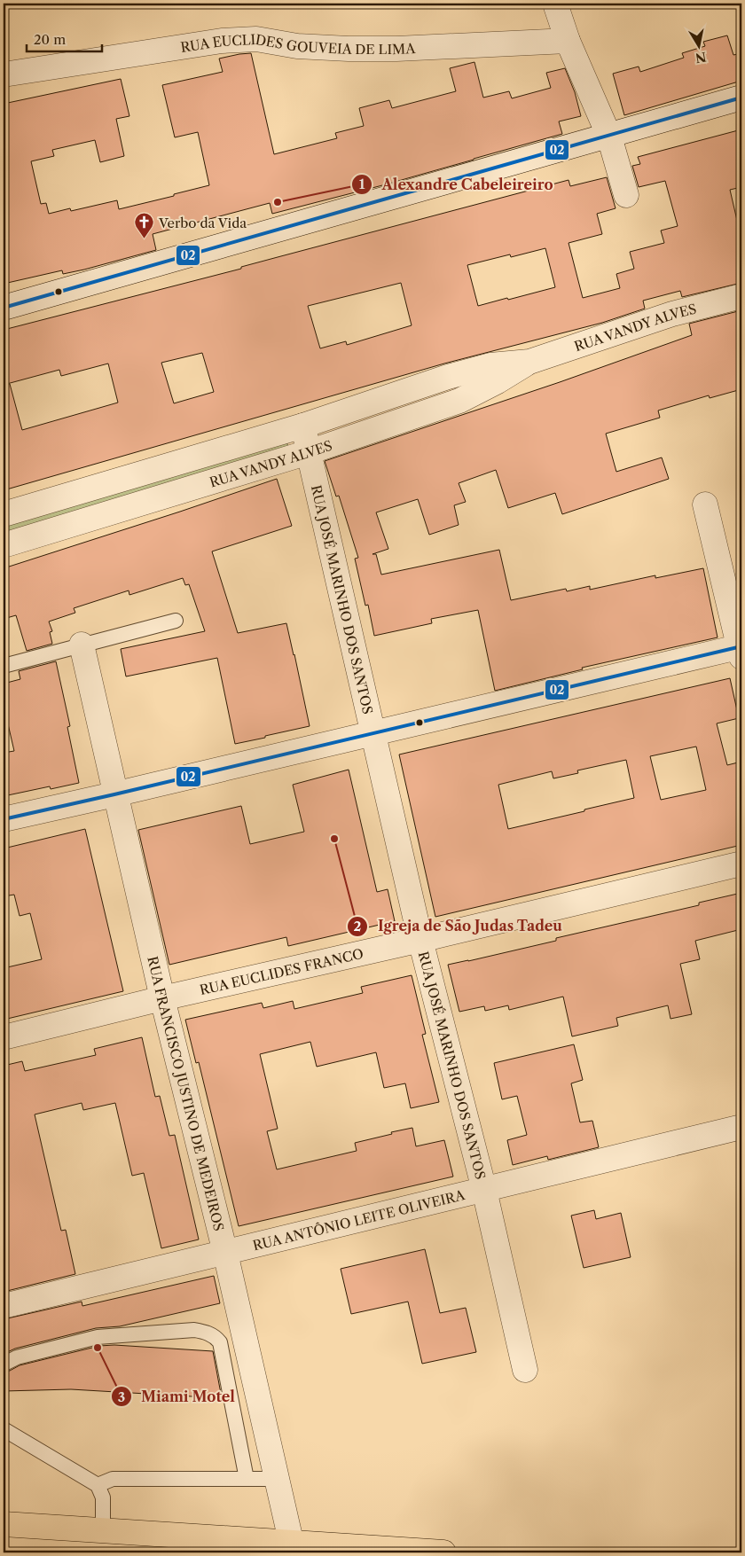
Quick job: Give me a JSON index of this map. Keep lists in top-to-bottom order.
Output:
{
  "streets": {
    "street": [
      "RUA EUCLIDES GOUVEIA DE LIMA",
      "RUA VANDY ALVES",
      "RUA JOSÉ MARINHO DOS SANTOS",
      "RUA EUCLIDES FRANCO",
      "RUA FRANCISCO JUSTINO DE MEDEIROS",
      "RUA ANTÔNIO LEITE OLIVEIRA"
    ]
  },
  "crossings": [
    ["RUA VANDY ALVES", "RUA JOSÉ MARINHO DOS SANTOS"],
    ["RUA JOSÉ MARINHO DOS SANTOS", "RUA EUCLIDES FRANCO"],
    ["RUA JOSÉ MARINHO DOS SANTOS", "RUA ANTÔNIO LEITE OLIVEIRA"],
    ["RUA EUCLIDES FRANCO", "RUA FRANCISCO JUSTINO DE MEDEIROS"],
    ["RUA FRANCISCO JUSTINO DE MEDEIROS", "RUA ANTÔNIO LEITE OLIVEIRA"]
  ],
  "places": {
    "other": ["Alexandre Cabeleireiro", "Igreja de São Judas Tadeu", "Miami Motel"],
    "church": ["Verbo da Vida"]
  },
  "lines": ["transit line 02"],
  "scale_bar": "20 m",
  "north": "bottom"
}
